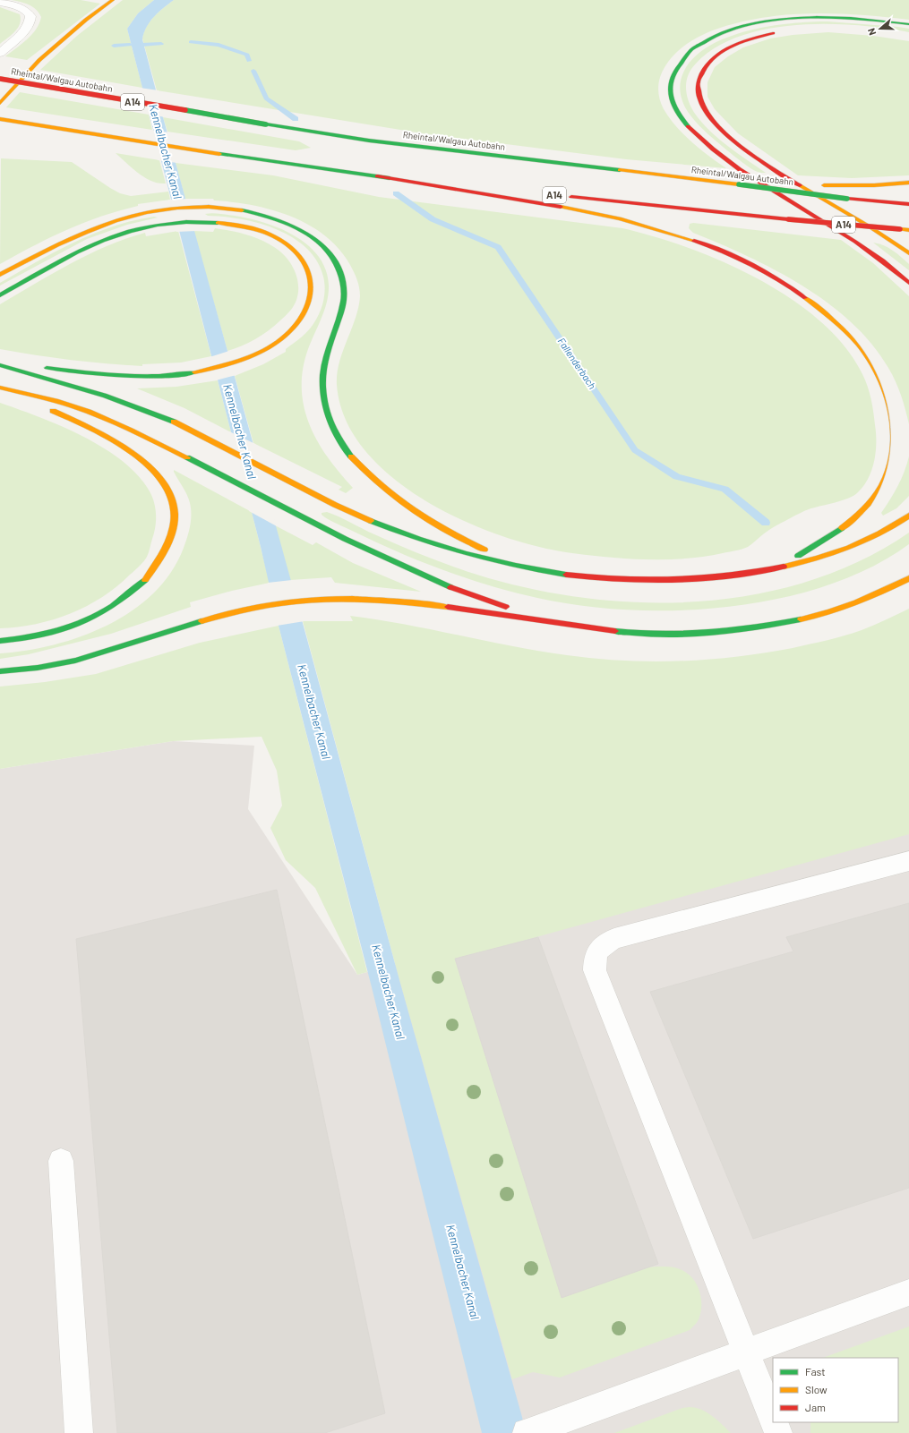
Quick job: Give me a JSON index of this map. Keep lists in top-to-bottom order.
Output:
{
  "streets": {
    "main road": ["Rheintal/Walgau Autobahn", "A14"]
  },
  "water": ["Kennelbacher Kanal", "Fallenderbach"],
  "legend": ["Fast", "Slow", "Jam"],
  "north": "left"
}
